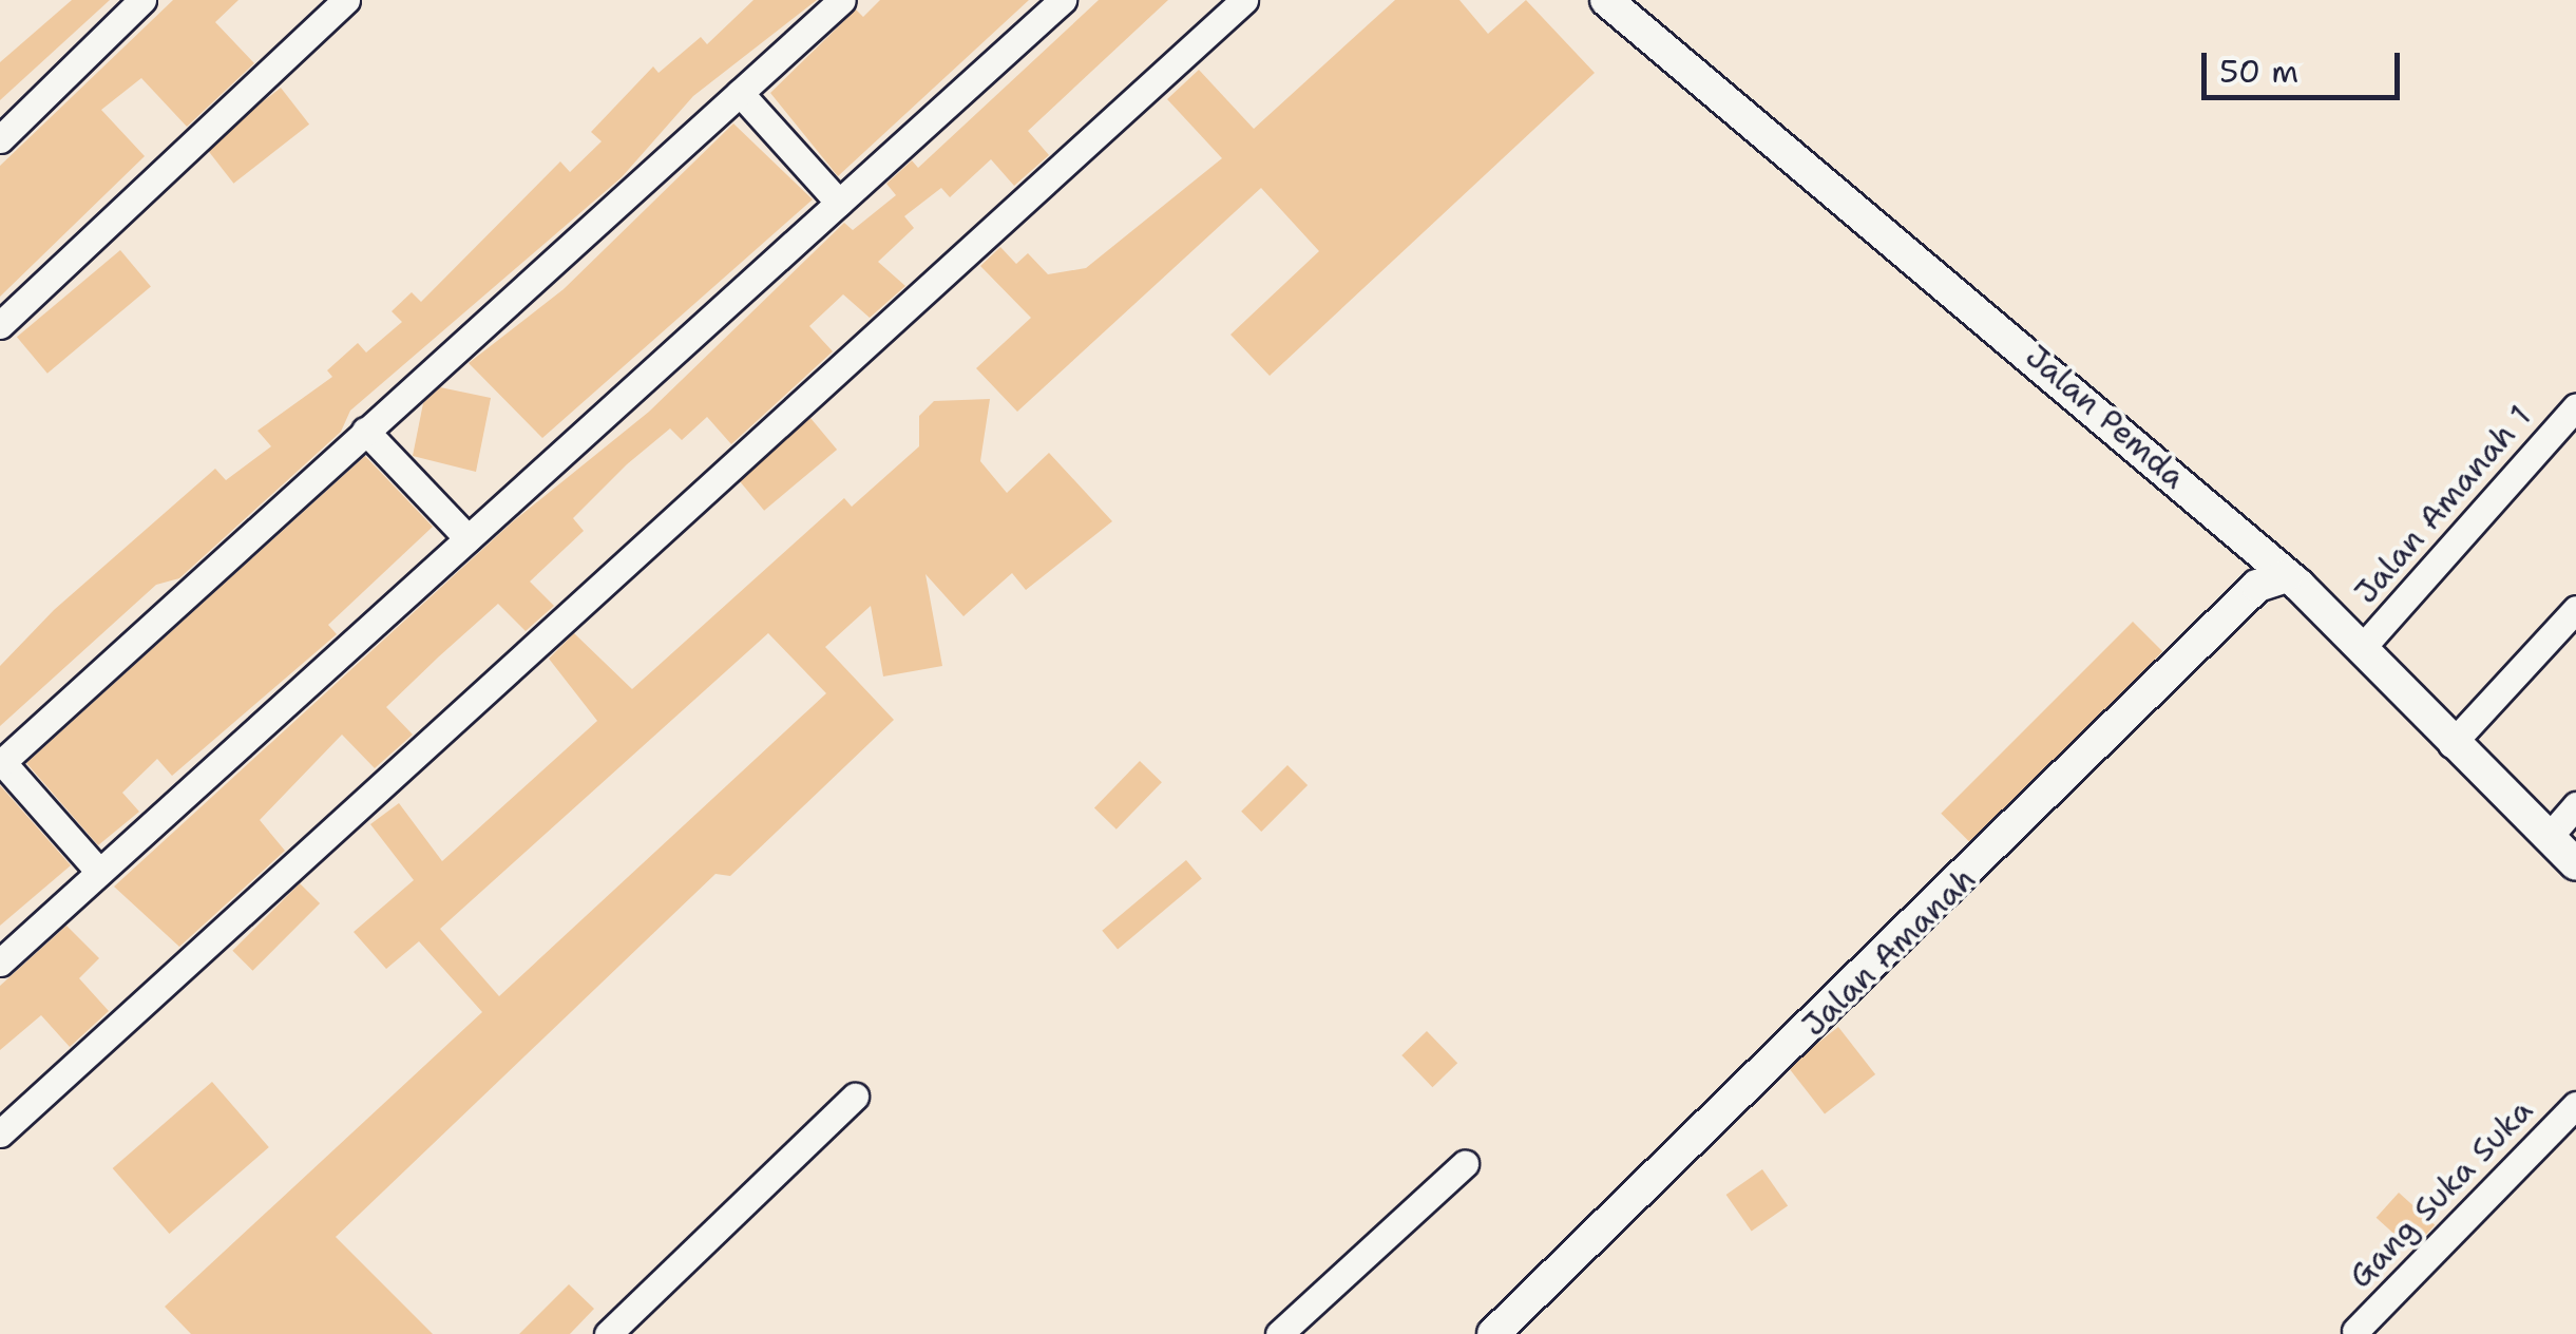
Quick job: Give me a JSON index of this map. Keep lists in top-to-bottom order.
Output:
{
  "streets": {
    "street": [
      "Jalan Pemda",
      "Jalan Amanah 1",
      "Jalan Amanah",
      "Gang Suka Suka"
    ]
  },
  "crossings": [
    ["Jalan Pemda", "Jalan Amanah 1"],
    ["Jalan Pemda", "Jalan Amanah"]
  ],
  "scale_bar": "50 m"
}
